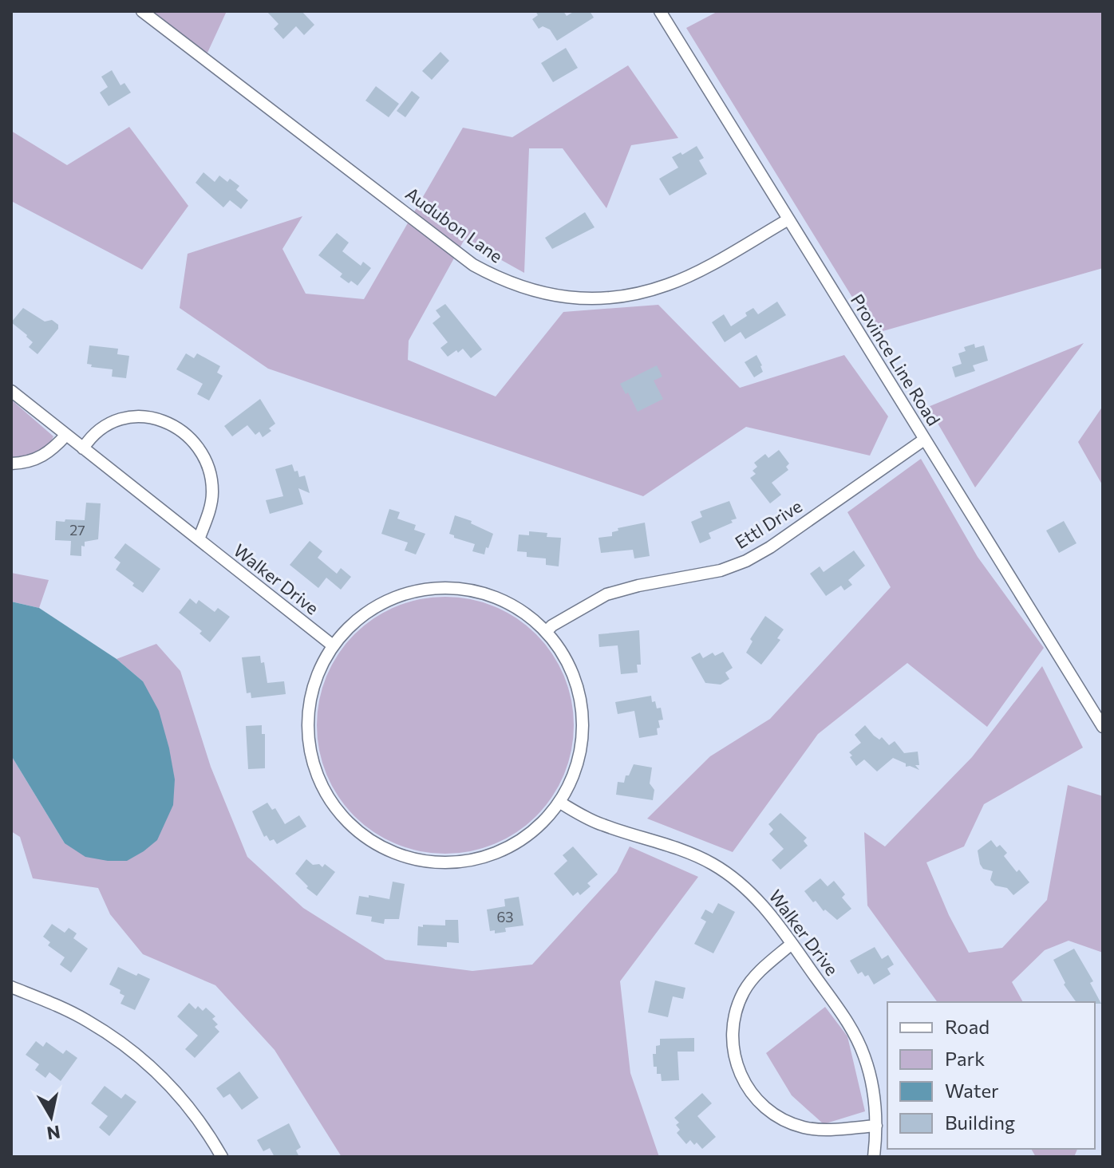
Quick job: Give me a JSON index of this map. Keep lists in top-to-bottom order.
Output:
{
  "streets": {
    "street": [
      "Audubon Lane",
      "Province Line Road",
      "Ettl Drive",
      "Walker Drive"
    ]
  },
  "crossings": [
    ["Audubon Lane", "Province Line Road"],
    ["Province Line Road", "Ettl Drive"]
  ],
  "house_numbers": ["27", "63"],
  "legend": [
    "Road",
    "Park",
    "Water",
    "Building"
  ],
  "north": "bottom"
}
